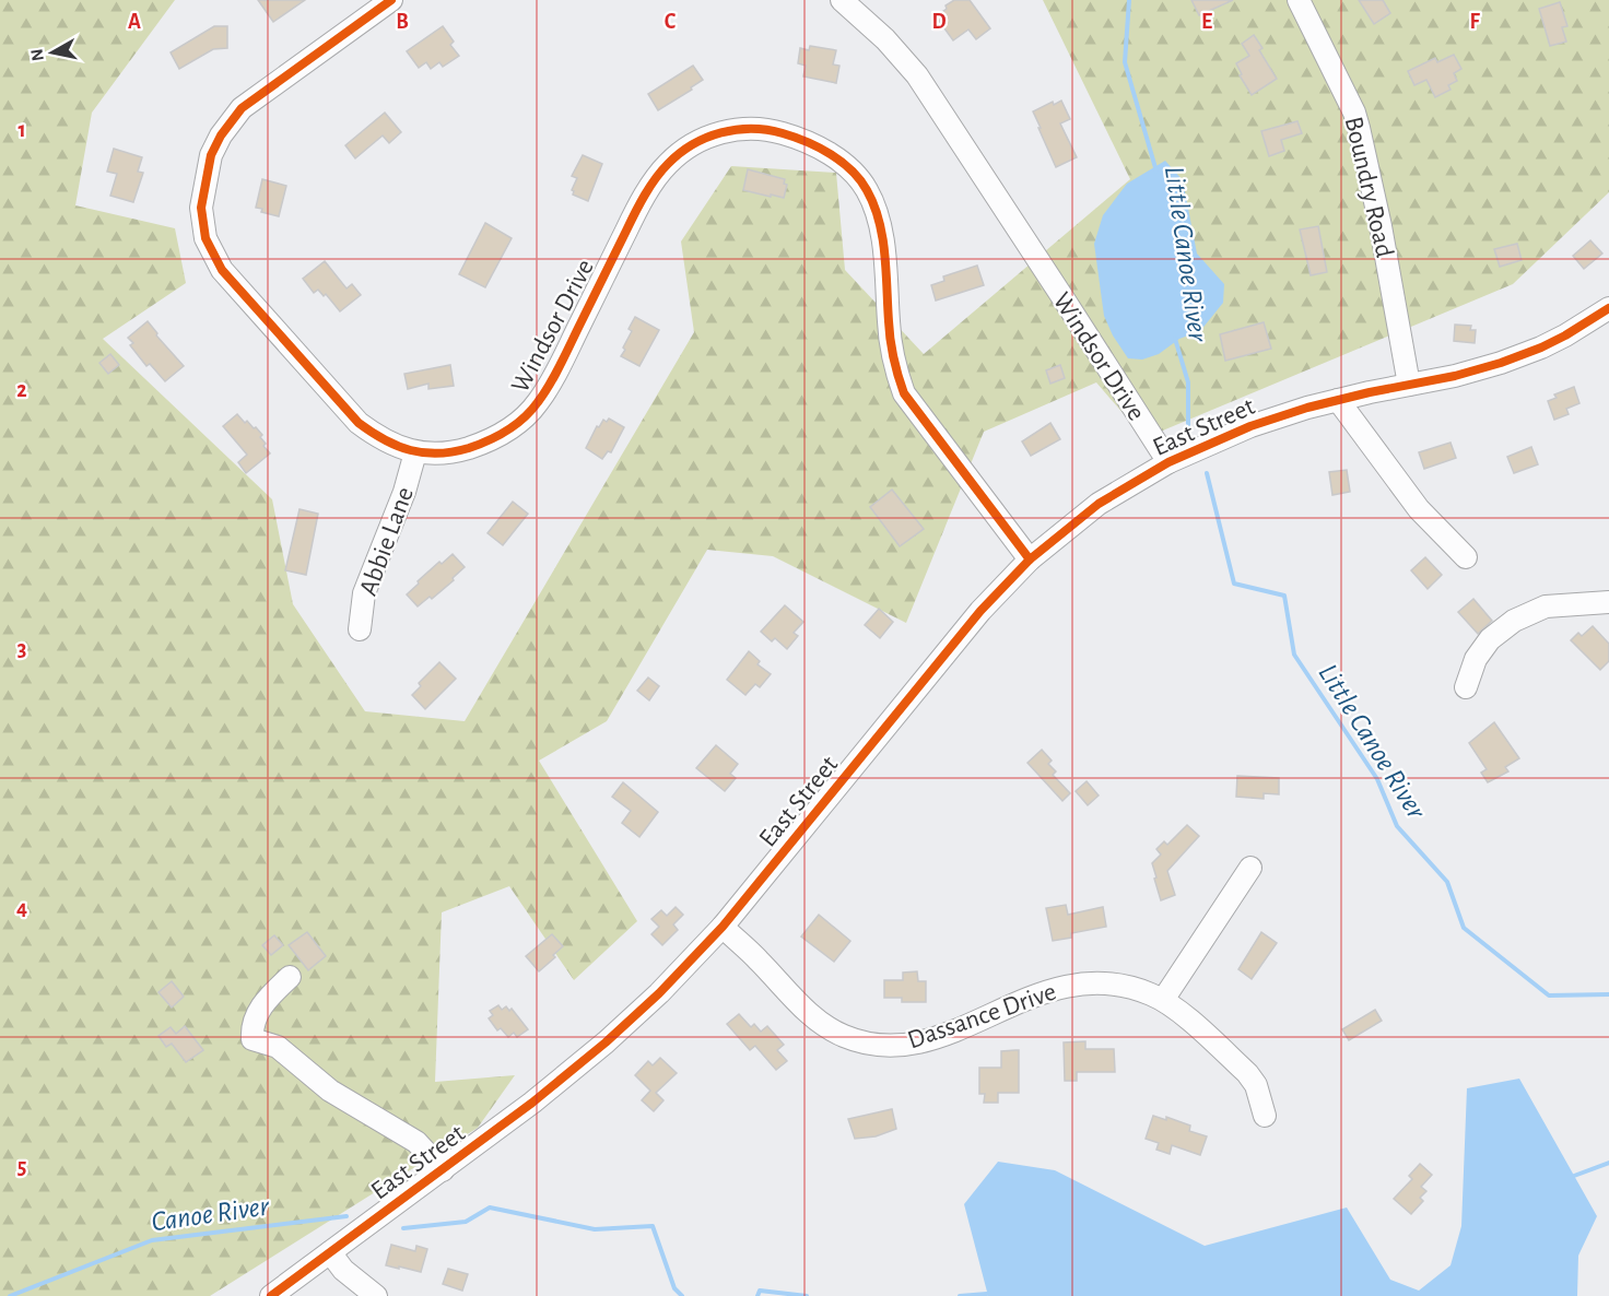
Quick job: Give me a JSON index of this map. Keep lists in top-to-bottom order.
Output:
{
  "streets": {
    "street": [
      "Boundry Road",
      "Windsor Drive",
      "East Street",
      "Abbie Lane",
      "Dassance Drive"
    ]
  },
  "crossings": [
    ["Boundry Road", "East Street"],
    ["Windsor Drive", "East Street"],
    ["Windsor Drive", "Abbie Lane"],
    ["East Street", "Dassance Drive"]
  ],
  "water": ["Little Canoe River", "Canoe River"],
  "north": "left",
  "grid": {
    "columns": [
      "A",
      "B",
      "C",
      "D",
      "E",
      "F"
    ],
    "rows": [
      "1",
      "2",
      "3",
      "4",
      "5"
    ]
  }
}
